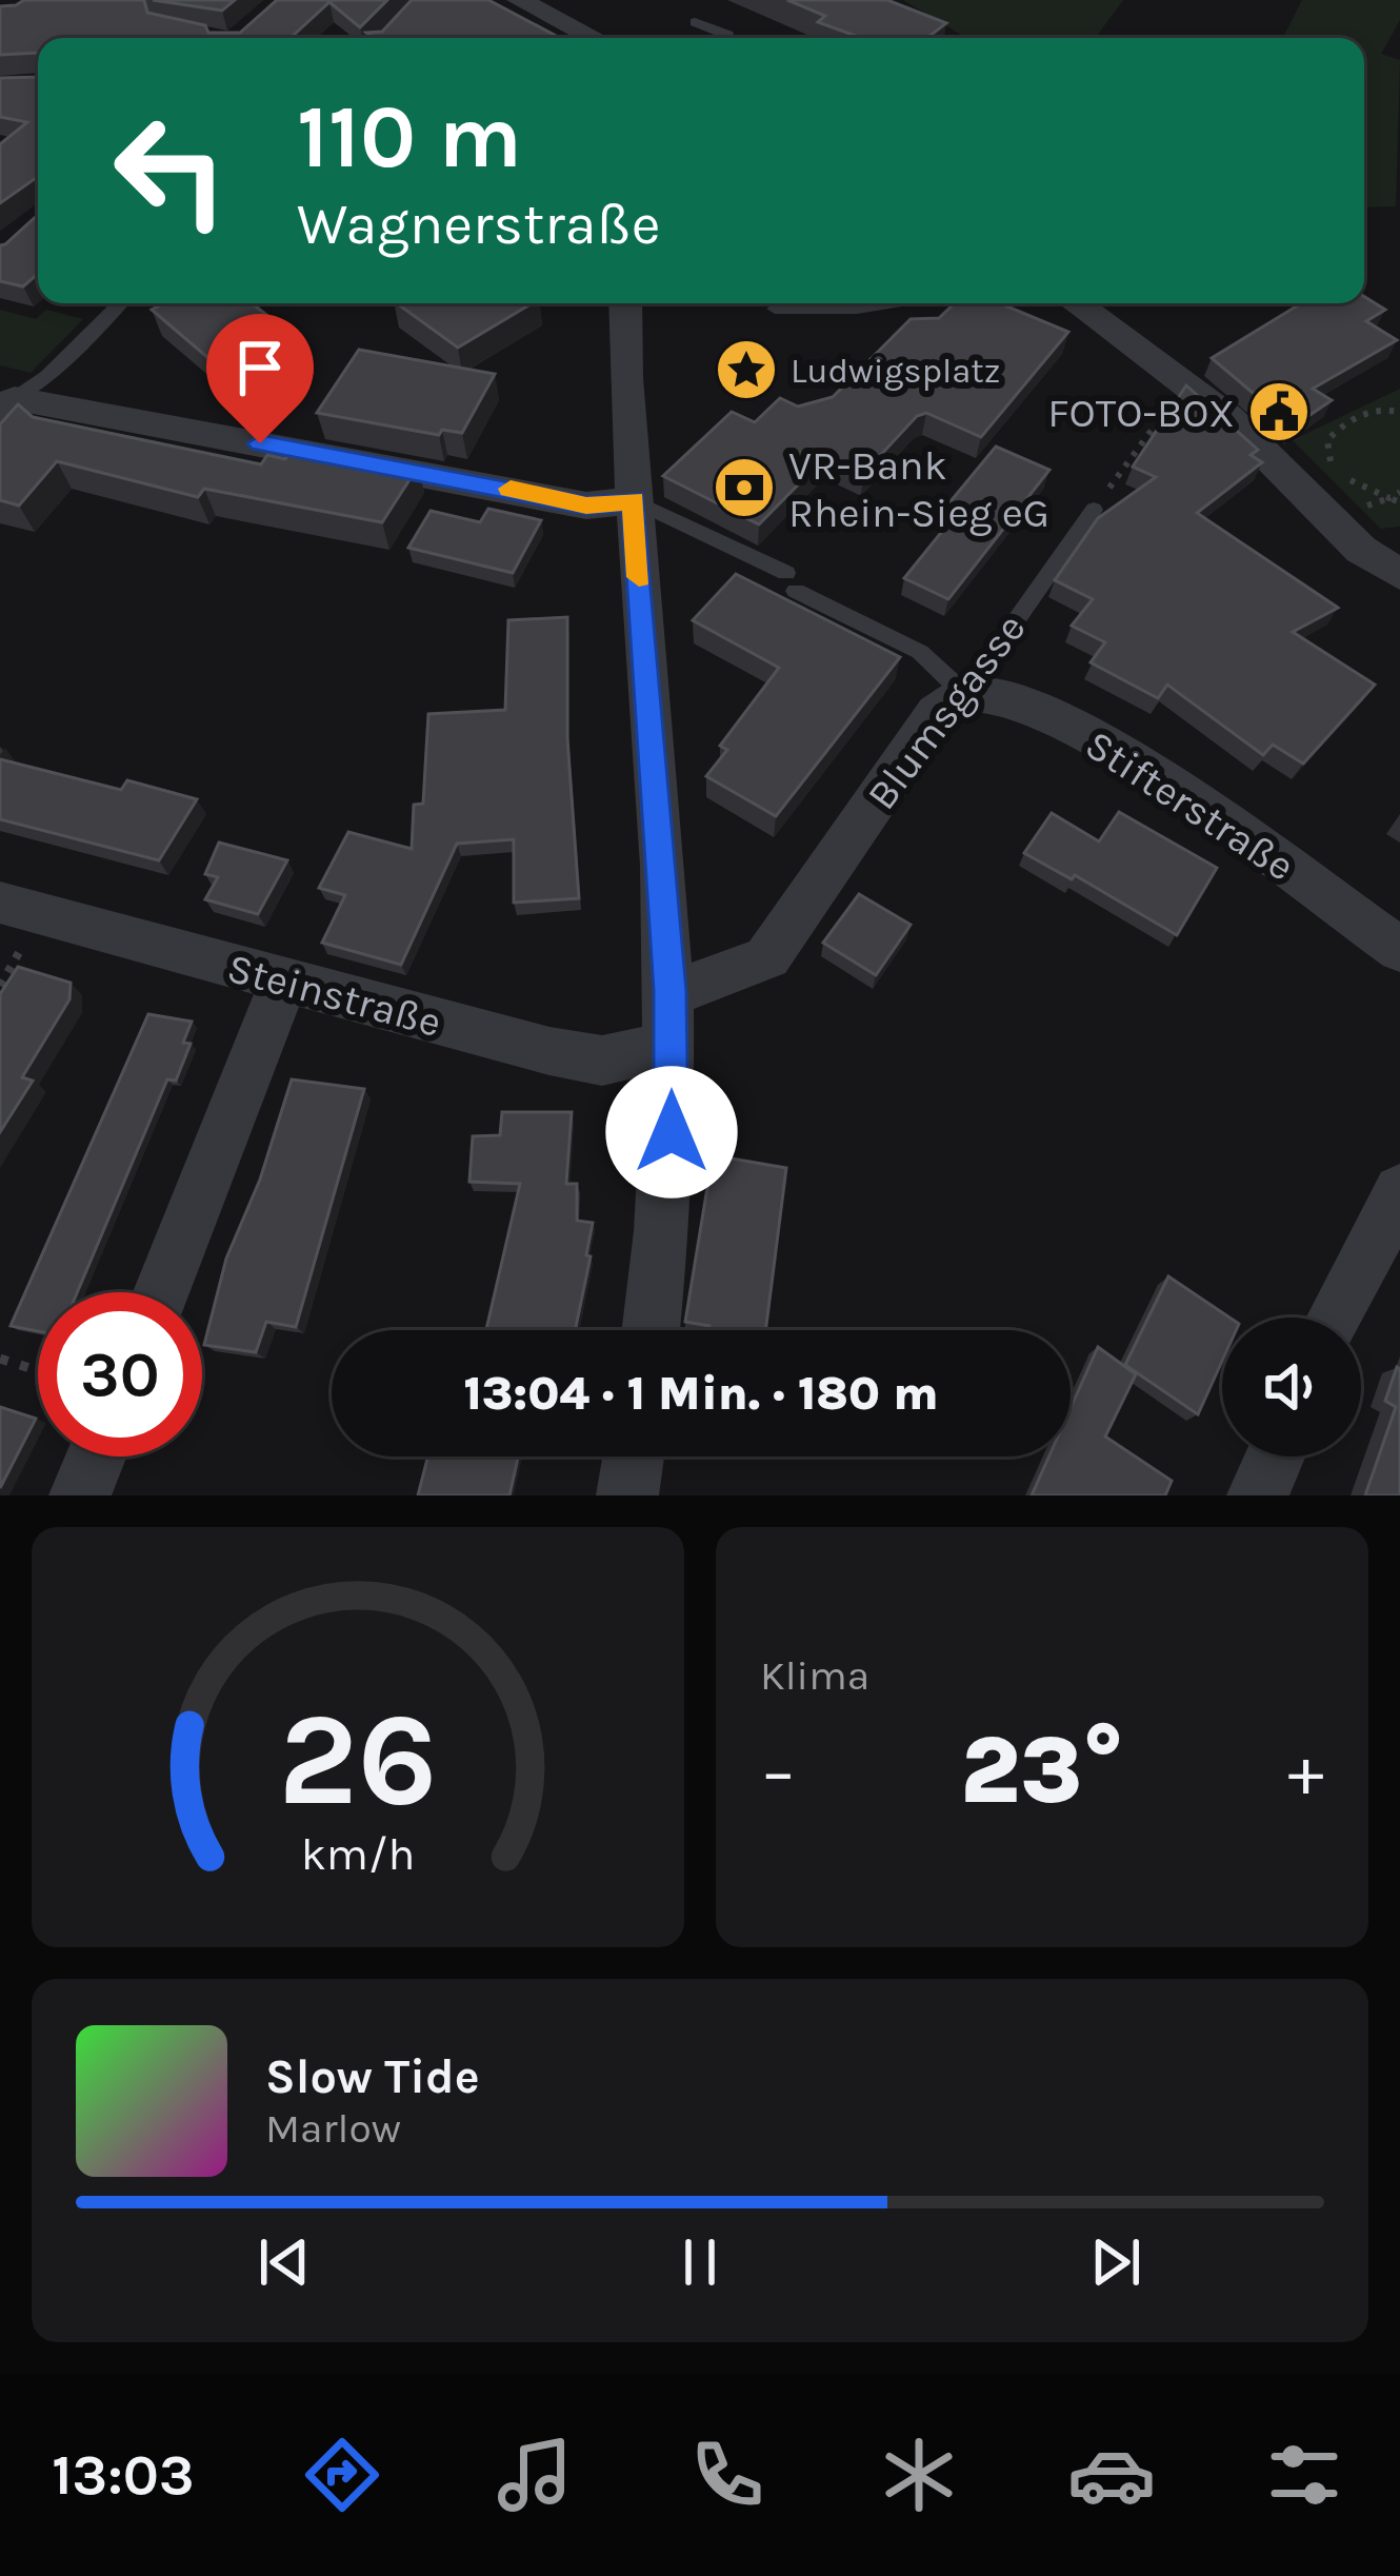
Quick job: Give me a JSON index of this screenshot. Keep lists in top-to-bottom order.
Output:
{
  "streets": {
    "street": ["Blumsgasse", "Stifterstraße", "Steinstraße"]
  },
  "crossings": [
    ["Blumsgasse", "Stifterstraße"]
  ],
  "places": {
    "place": ["Ludwigsplatz"],
    "public building": ["FOTO-BOX"],
    "bank": ["VR-Bank Rhein-Sieg eG"]
  },
  "page": {
    "turn": ["110 m", "Wagnerstraße"],
    "limit": "30",
    "trip": "13:04 · 1 Min. · 180 m",
    "tile": "Klima",
    "heat": ["−", "23°", "+"],
    "song": ["Slow Tide", "Marlow"],
    "tabs": "13:03",
    "gauge": ["26", "km/h"]
  }
}
